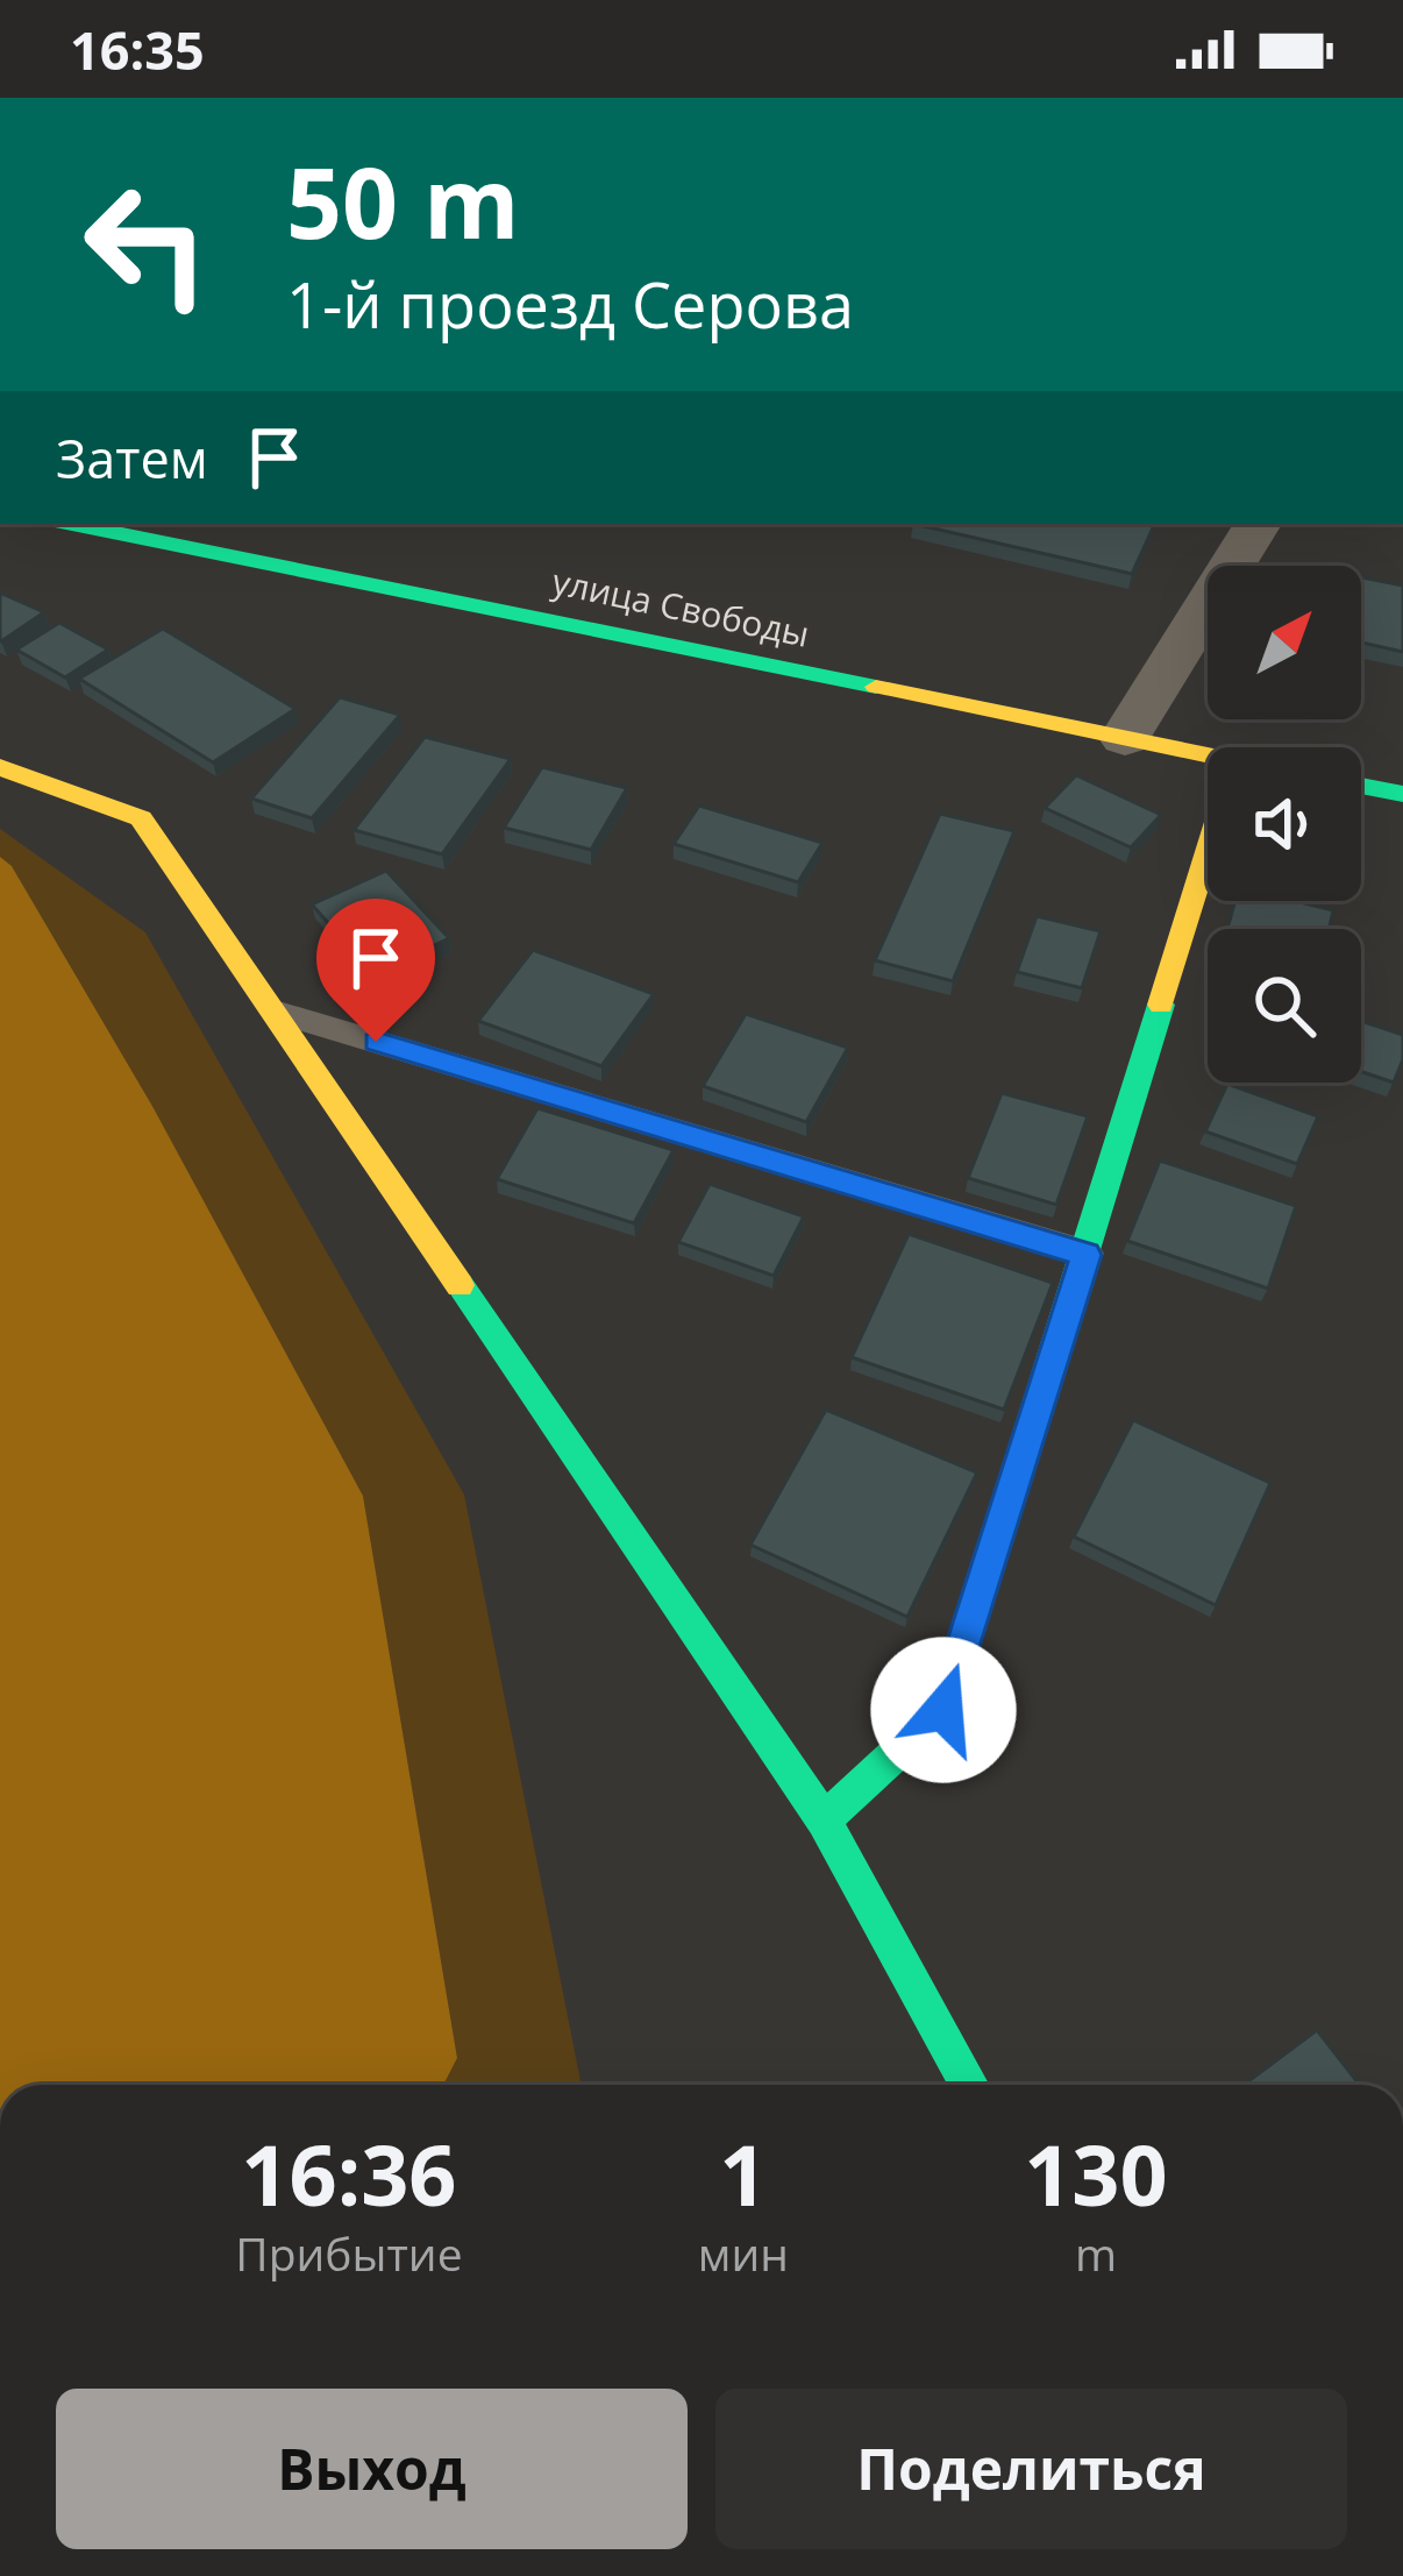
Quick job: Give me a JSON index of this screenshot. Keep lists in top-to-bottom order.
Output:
{
  "streets": {
    "street": ["улица Свободы"]
  },
  "north": "top right",
  "page": {
    "status": "16:35",
    "turn": ["50 m", "1-й проезд Серова"],
    "then": "Затем",
    "eta": [
      "16:36",
      "Прибытие",
      "1",
      "мин",
      "130",
      "m"
    ],
    "buttons": ["Выход", "Поделиться"]
  }
}
